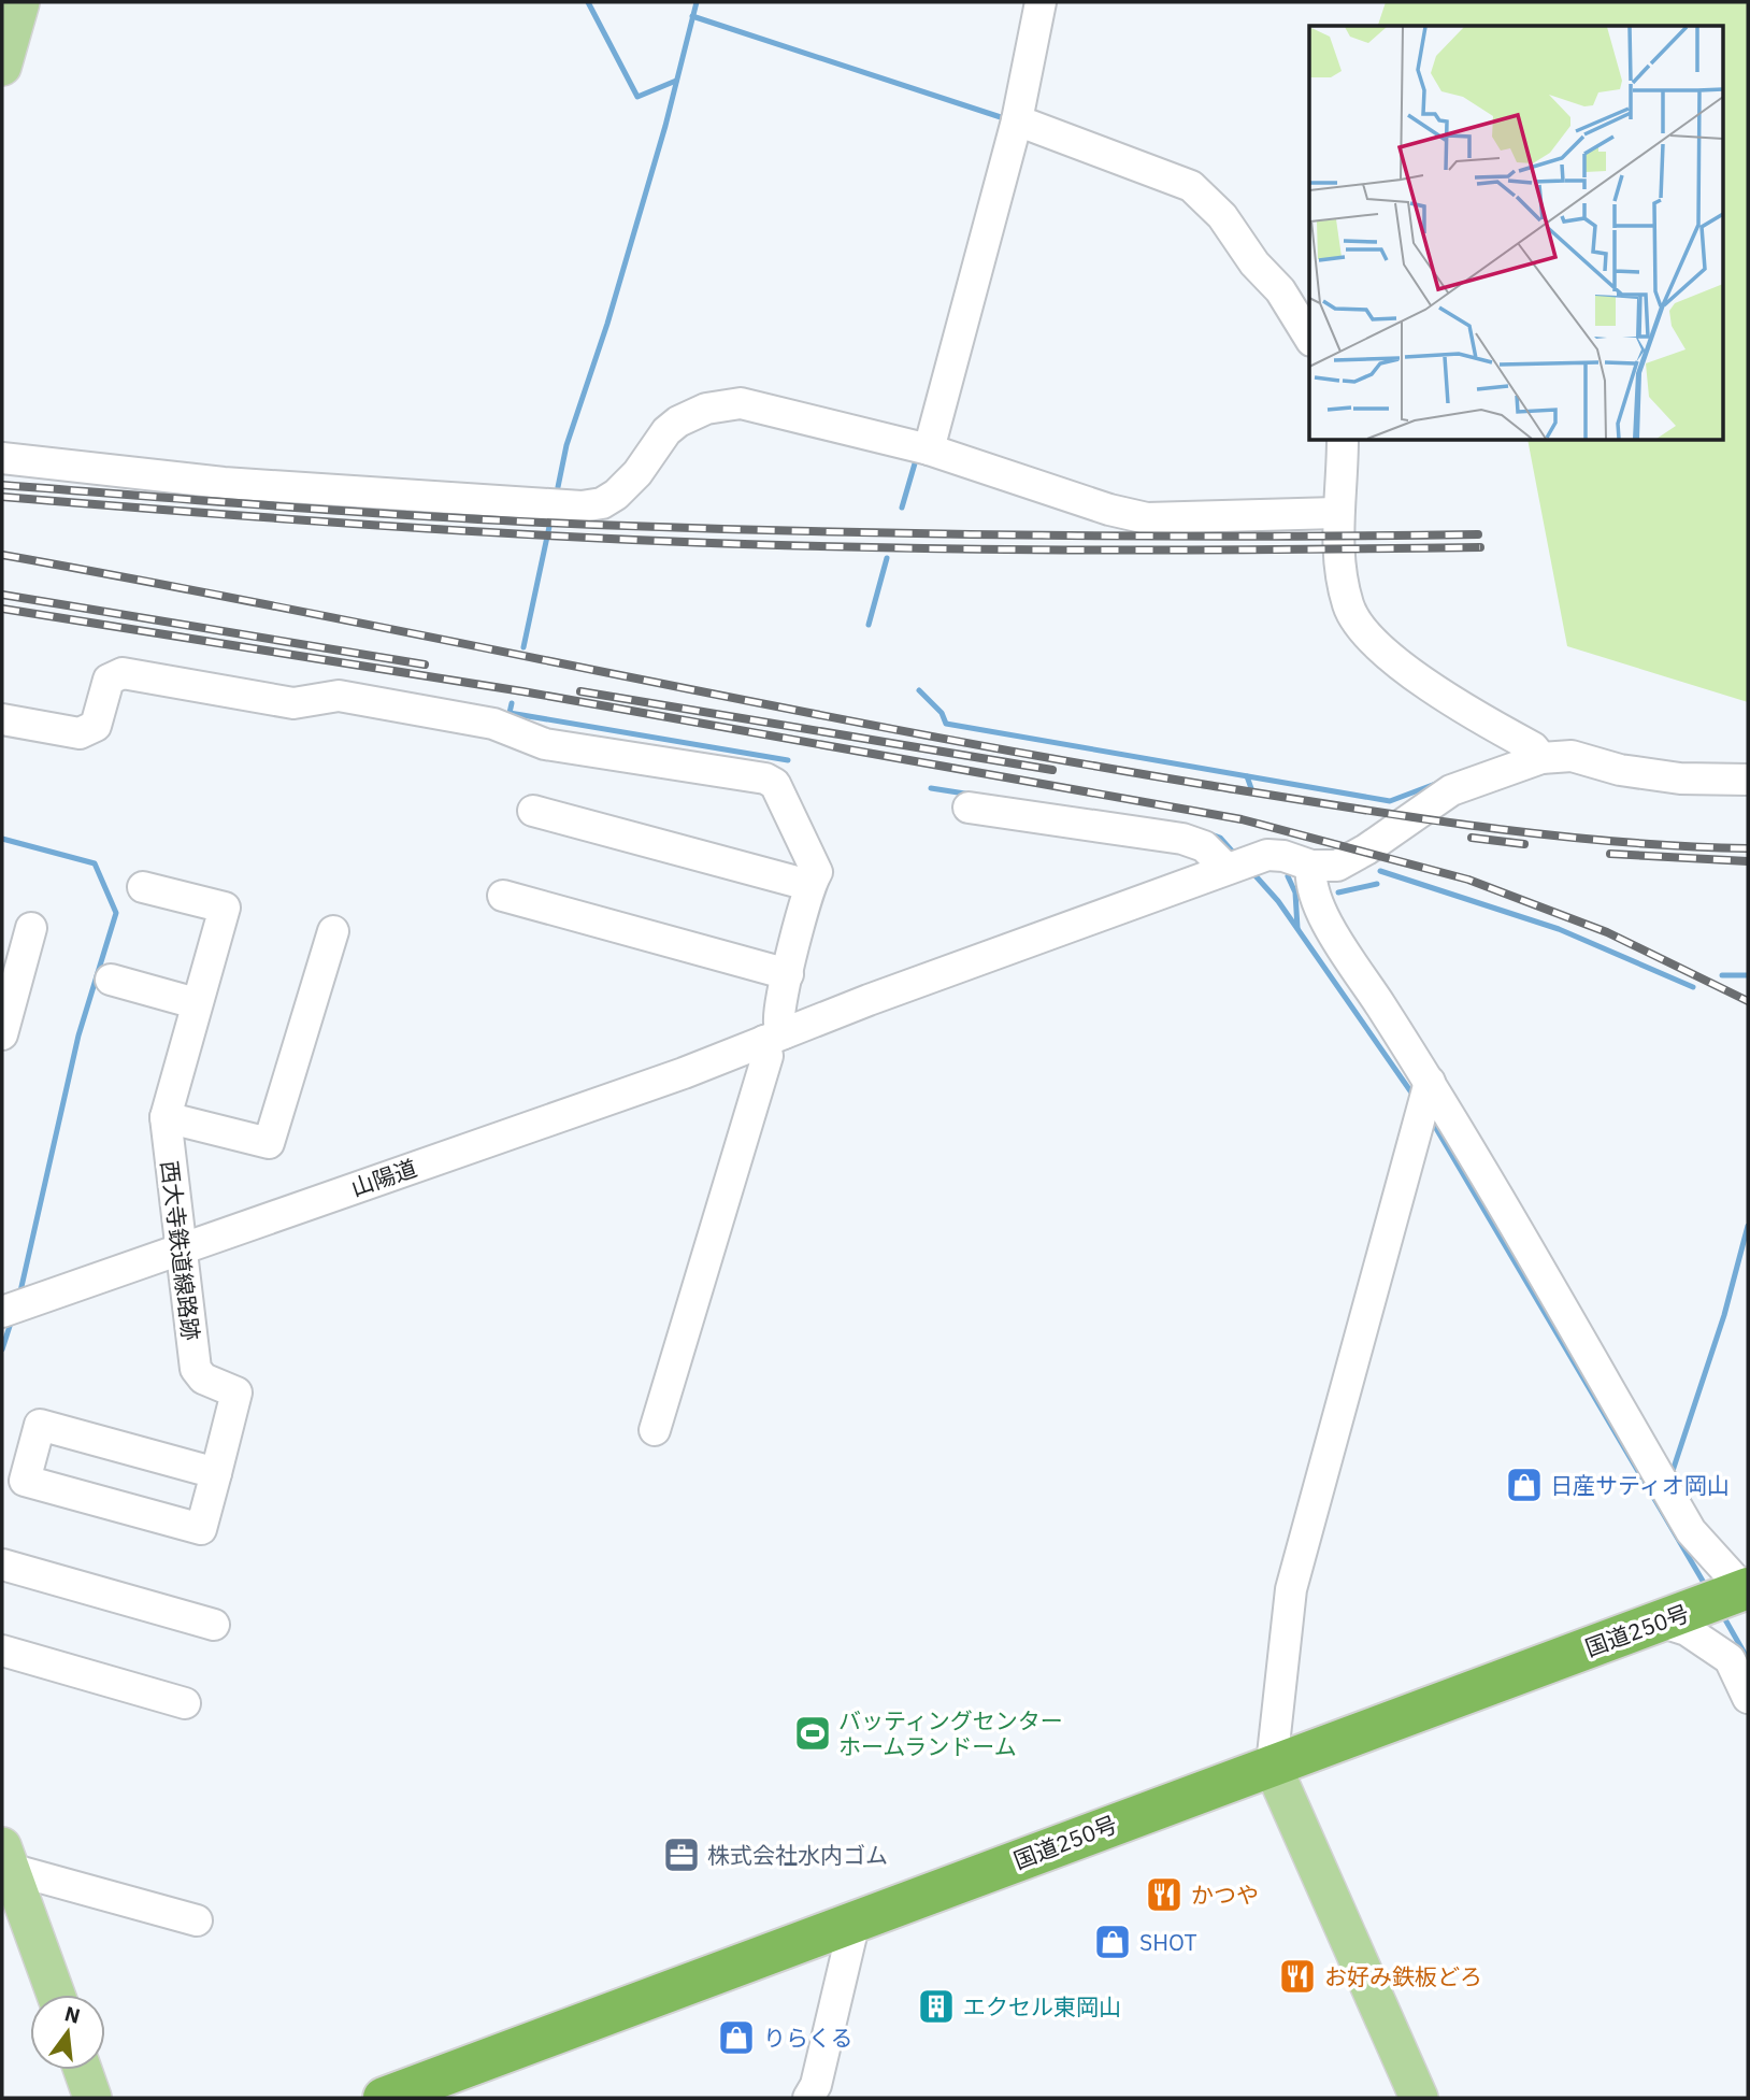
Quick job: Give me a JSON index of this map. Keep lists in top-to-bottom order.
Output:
{
  "streets": {
    "highway": ["国道250号"],
    "street": ["山陽道", "西大寺鉄道線路跡"]
  },
  "crossings": [
    ["山陽道", "西大寺鉄道線路跡"]
  ],
  "places": {
    "shop": ["日産サティオ岡山", "SHOT", "りらくる"],
    "sports": ["バッティングセンター ホームランドーム"],
    "office": ["株式会社水内ゴム"],
    "restaurant": ["かつや", "お好み鉄板どろ"],
    "building": ["エクセル東岡山"]
  },
  "north": "top"
}
